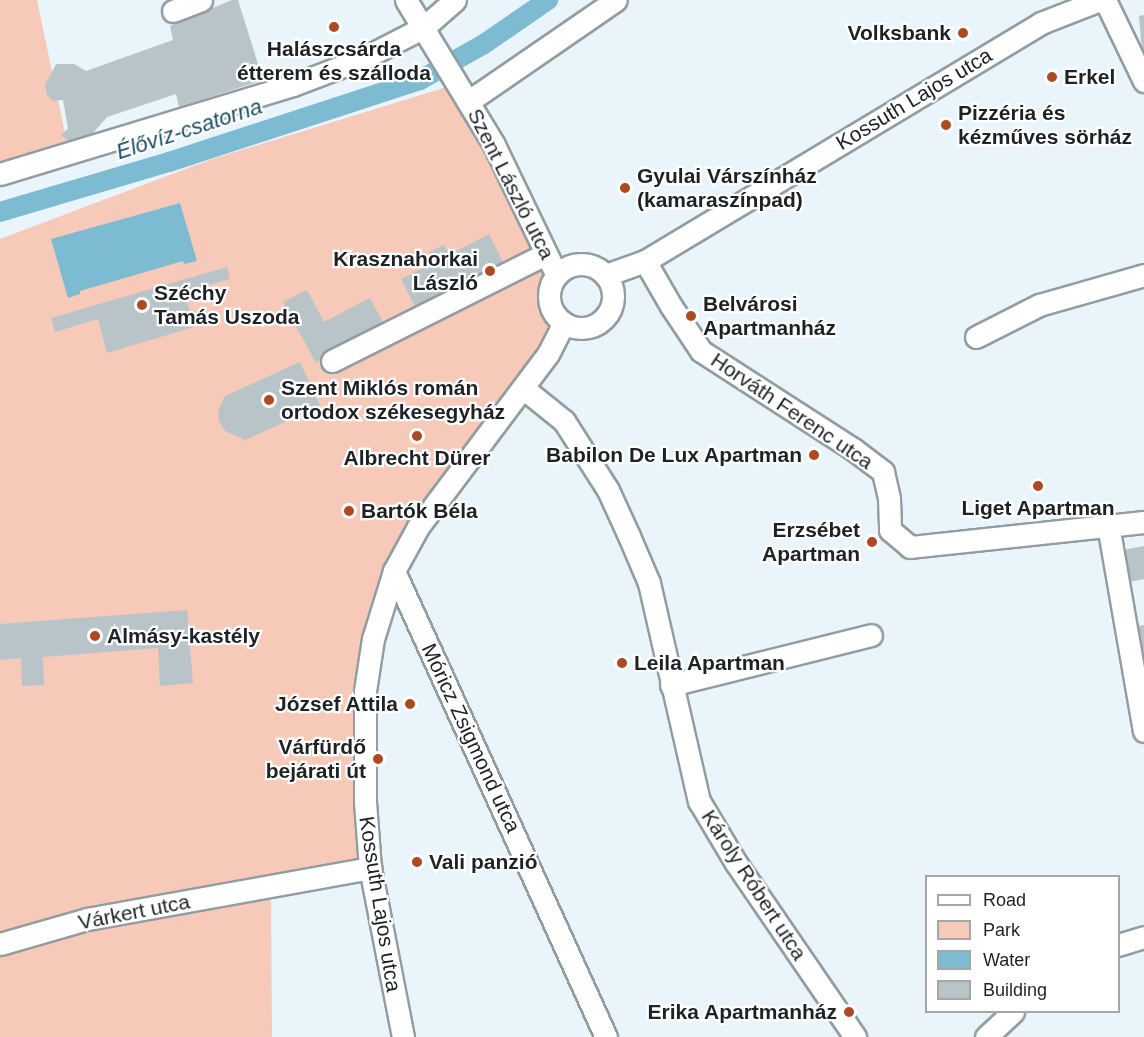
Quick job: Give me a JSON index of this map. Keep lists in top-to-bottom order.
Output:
{
  "streets": {
    "street": [
      "Kossuth Lajos utca",
      "Szent László utca",
      "Horváth Ferenc utca",
      "Móricz Zsigmond utca",
      "Károly Róbert utca",
      "Várkert utca"
    ]
  },
  "crossings": [
    ["Kossuth Lajos utca", "Szent László utca"],
    ["Kossuth Lajos utca", "Horváth Ferenc utca"],
    ["Kossuth Lajos utca", "Móricz Zsigmond utca"],
    ["Kossuth Lajos utca", "Károly Róbert utca"],
    ["Kossuth Lajos utca", "Várkert utca"]
  ],
  "water": ["Élővíz-csatorna"],
  "places": [
    "Halászcsárda étterem és szálloda",
    "Volksbank",
    "Erkel",
    "Pizzéria és kézműves sörház",
    "Gyulai Várszínház (kamaraszínpad)",
    "Krasznahorkai László",
    "Széchy Tamás Uszoda",
    "Belvárosi Apartmanház",
    "Szent Miklós román ortodox székesegyház",
    "Albrecht Dürer",
    "Babilon De Lux Apartman",
    "Liget Apartman",
    "Bartók Béla",
    "Erzsébet Apartman",
    "Almásy-kastély",
    "Leila Apartman",
    "József Attila",
    "Várfürdő bejárati út",
    "Vali panzió",
    "Erika Apartmanház"
  ],
  "legend": [
    "Road",
    "Park",
    "Water",
    "Building"
  ]
}
